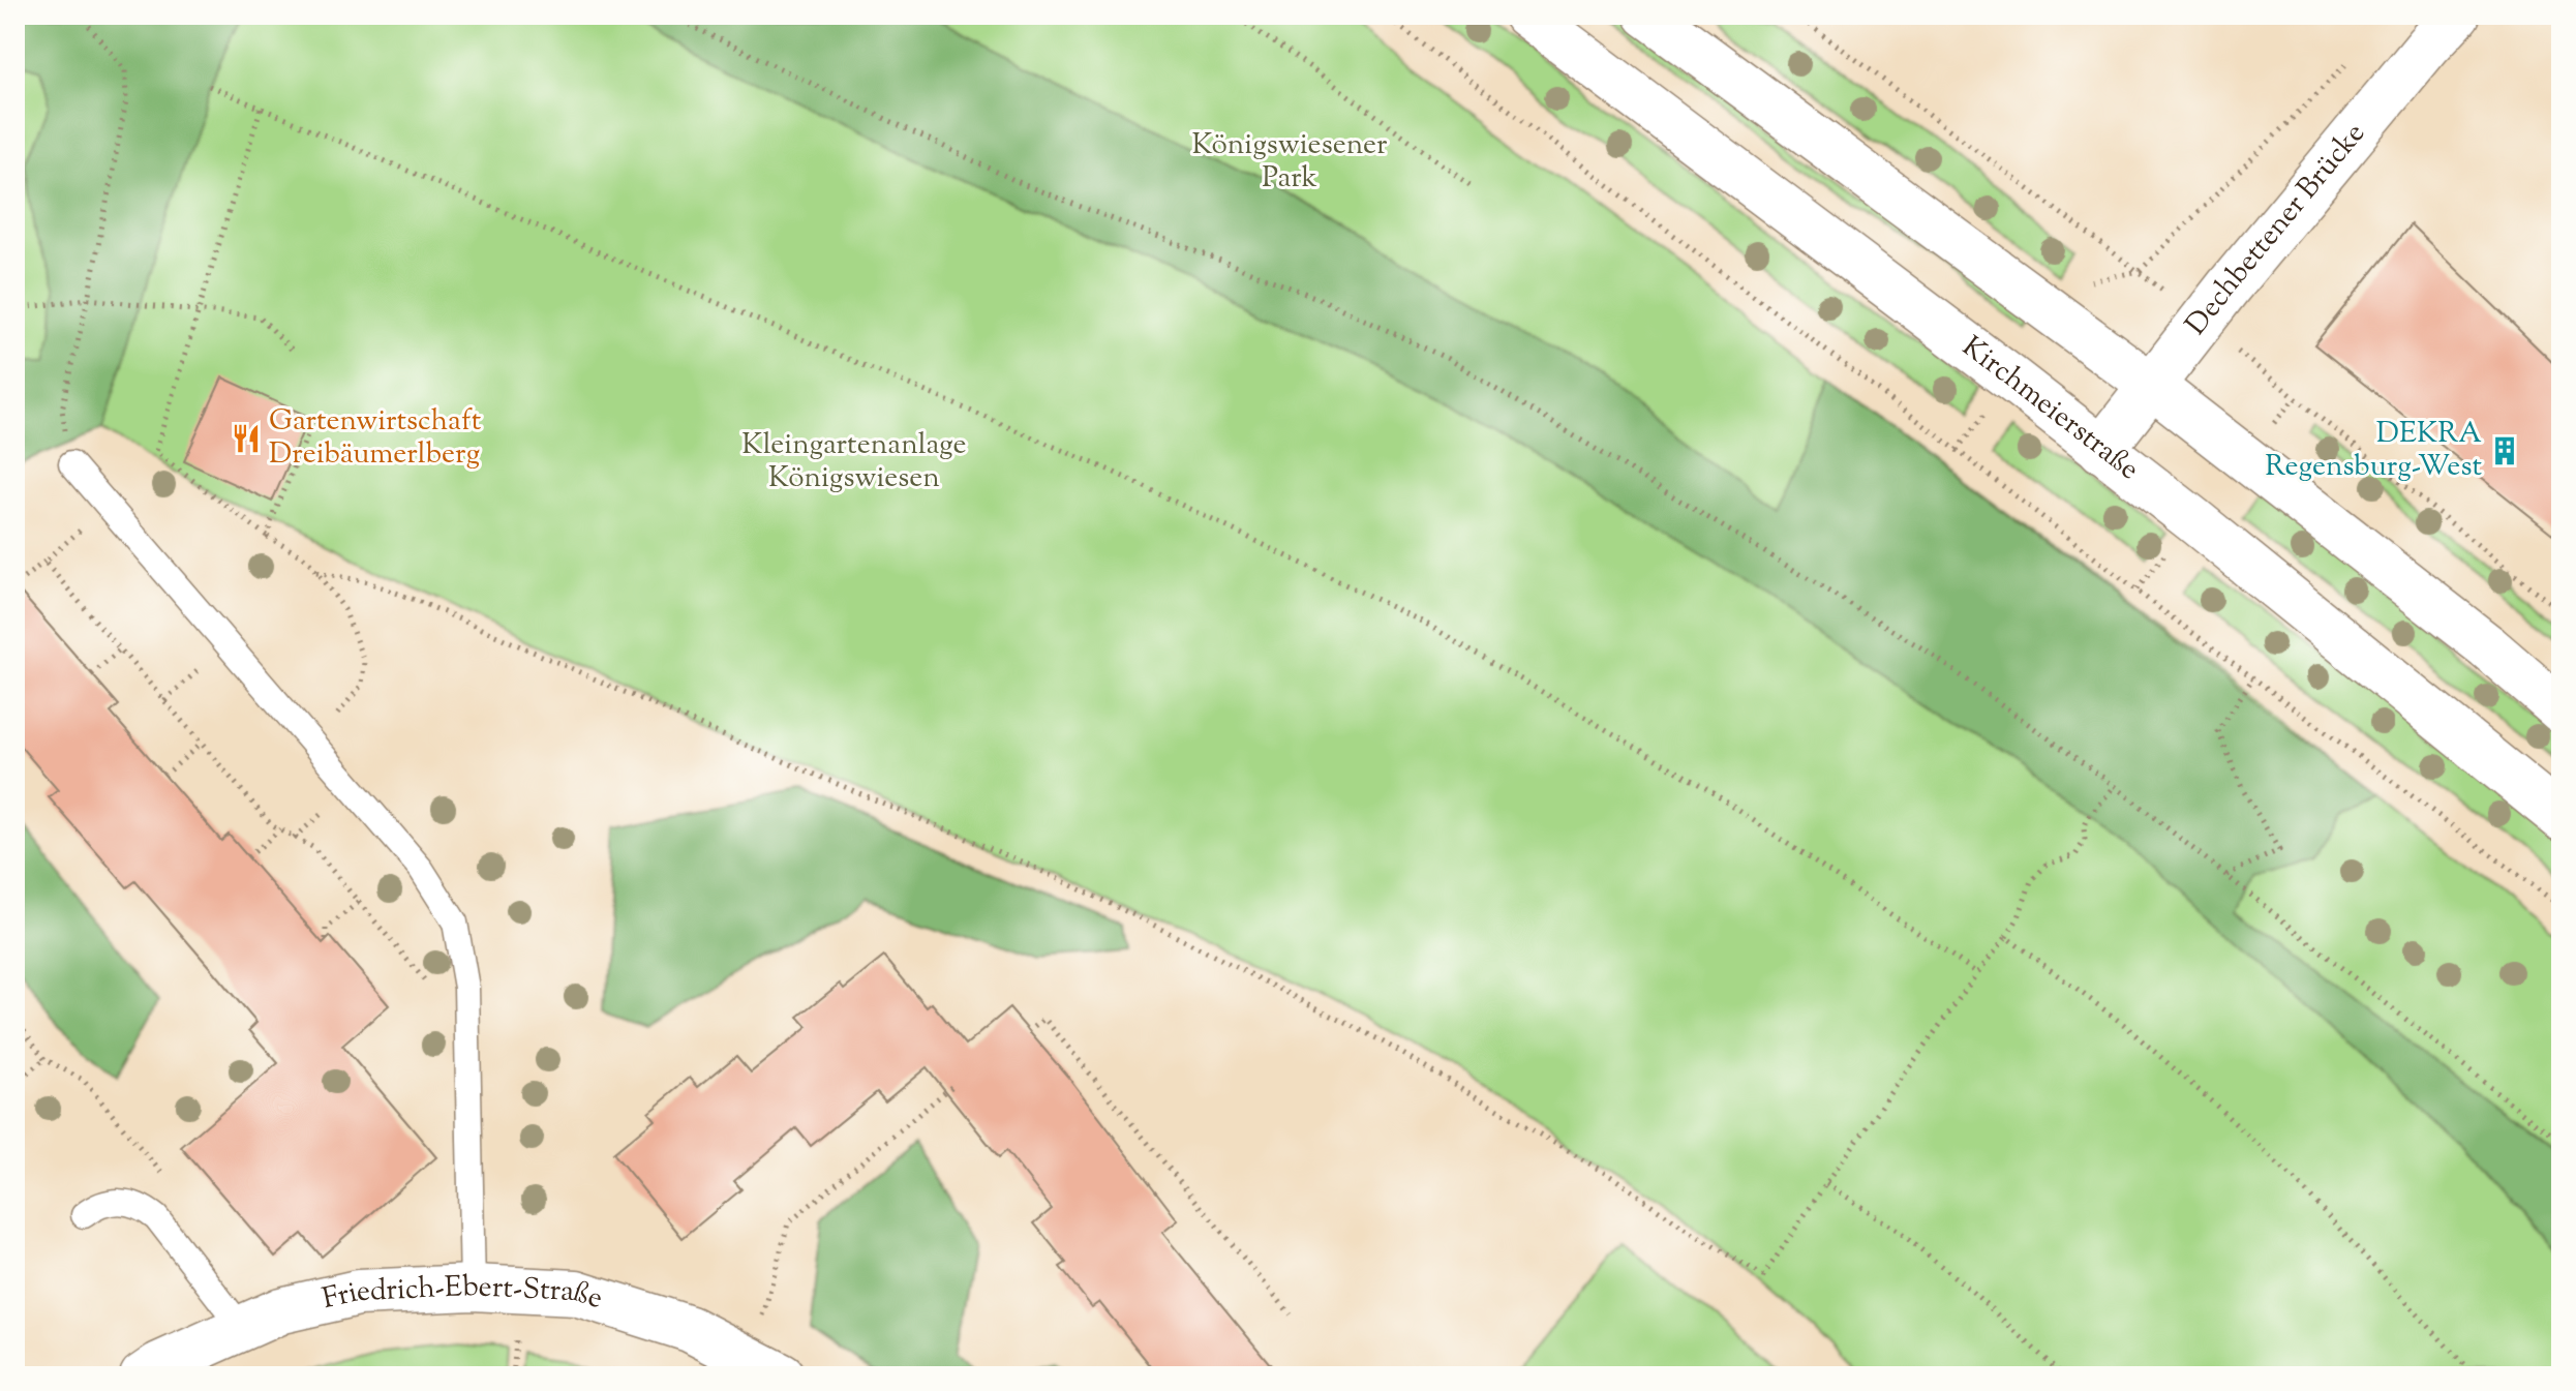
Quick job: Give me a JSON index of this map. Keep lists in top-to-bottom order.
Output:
{
  "streets": {
    "main road": ["Dechbettener Brücke", "Kirchmeierstraße", "Friedrich-Ebert-Straße"]
  },
  "crossings": [
    ["Dechbettener Brücke", "Kirchmeierstraße"]
  ],
  "parks": ["Königswiesener Park", "Kleingartenanlage Königswiesen"],
  "places": {
    "restaurant": ["Gartenwirtschaft Dreibäumerlberg"],
    "building": ["DEKRA Regensburg-West"]
  }
}
